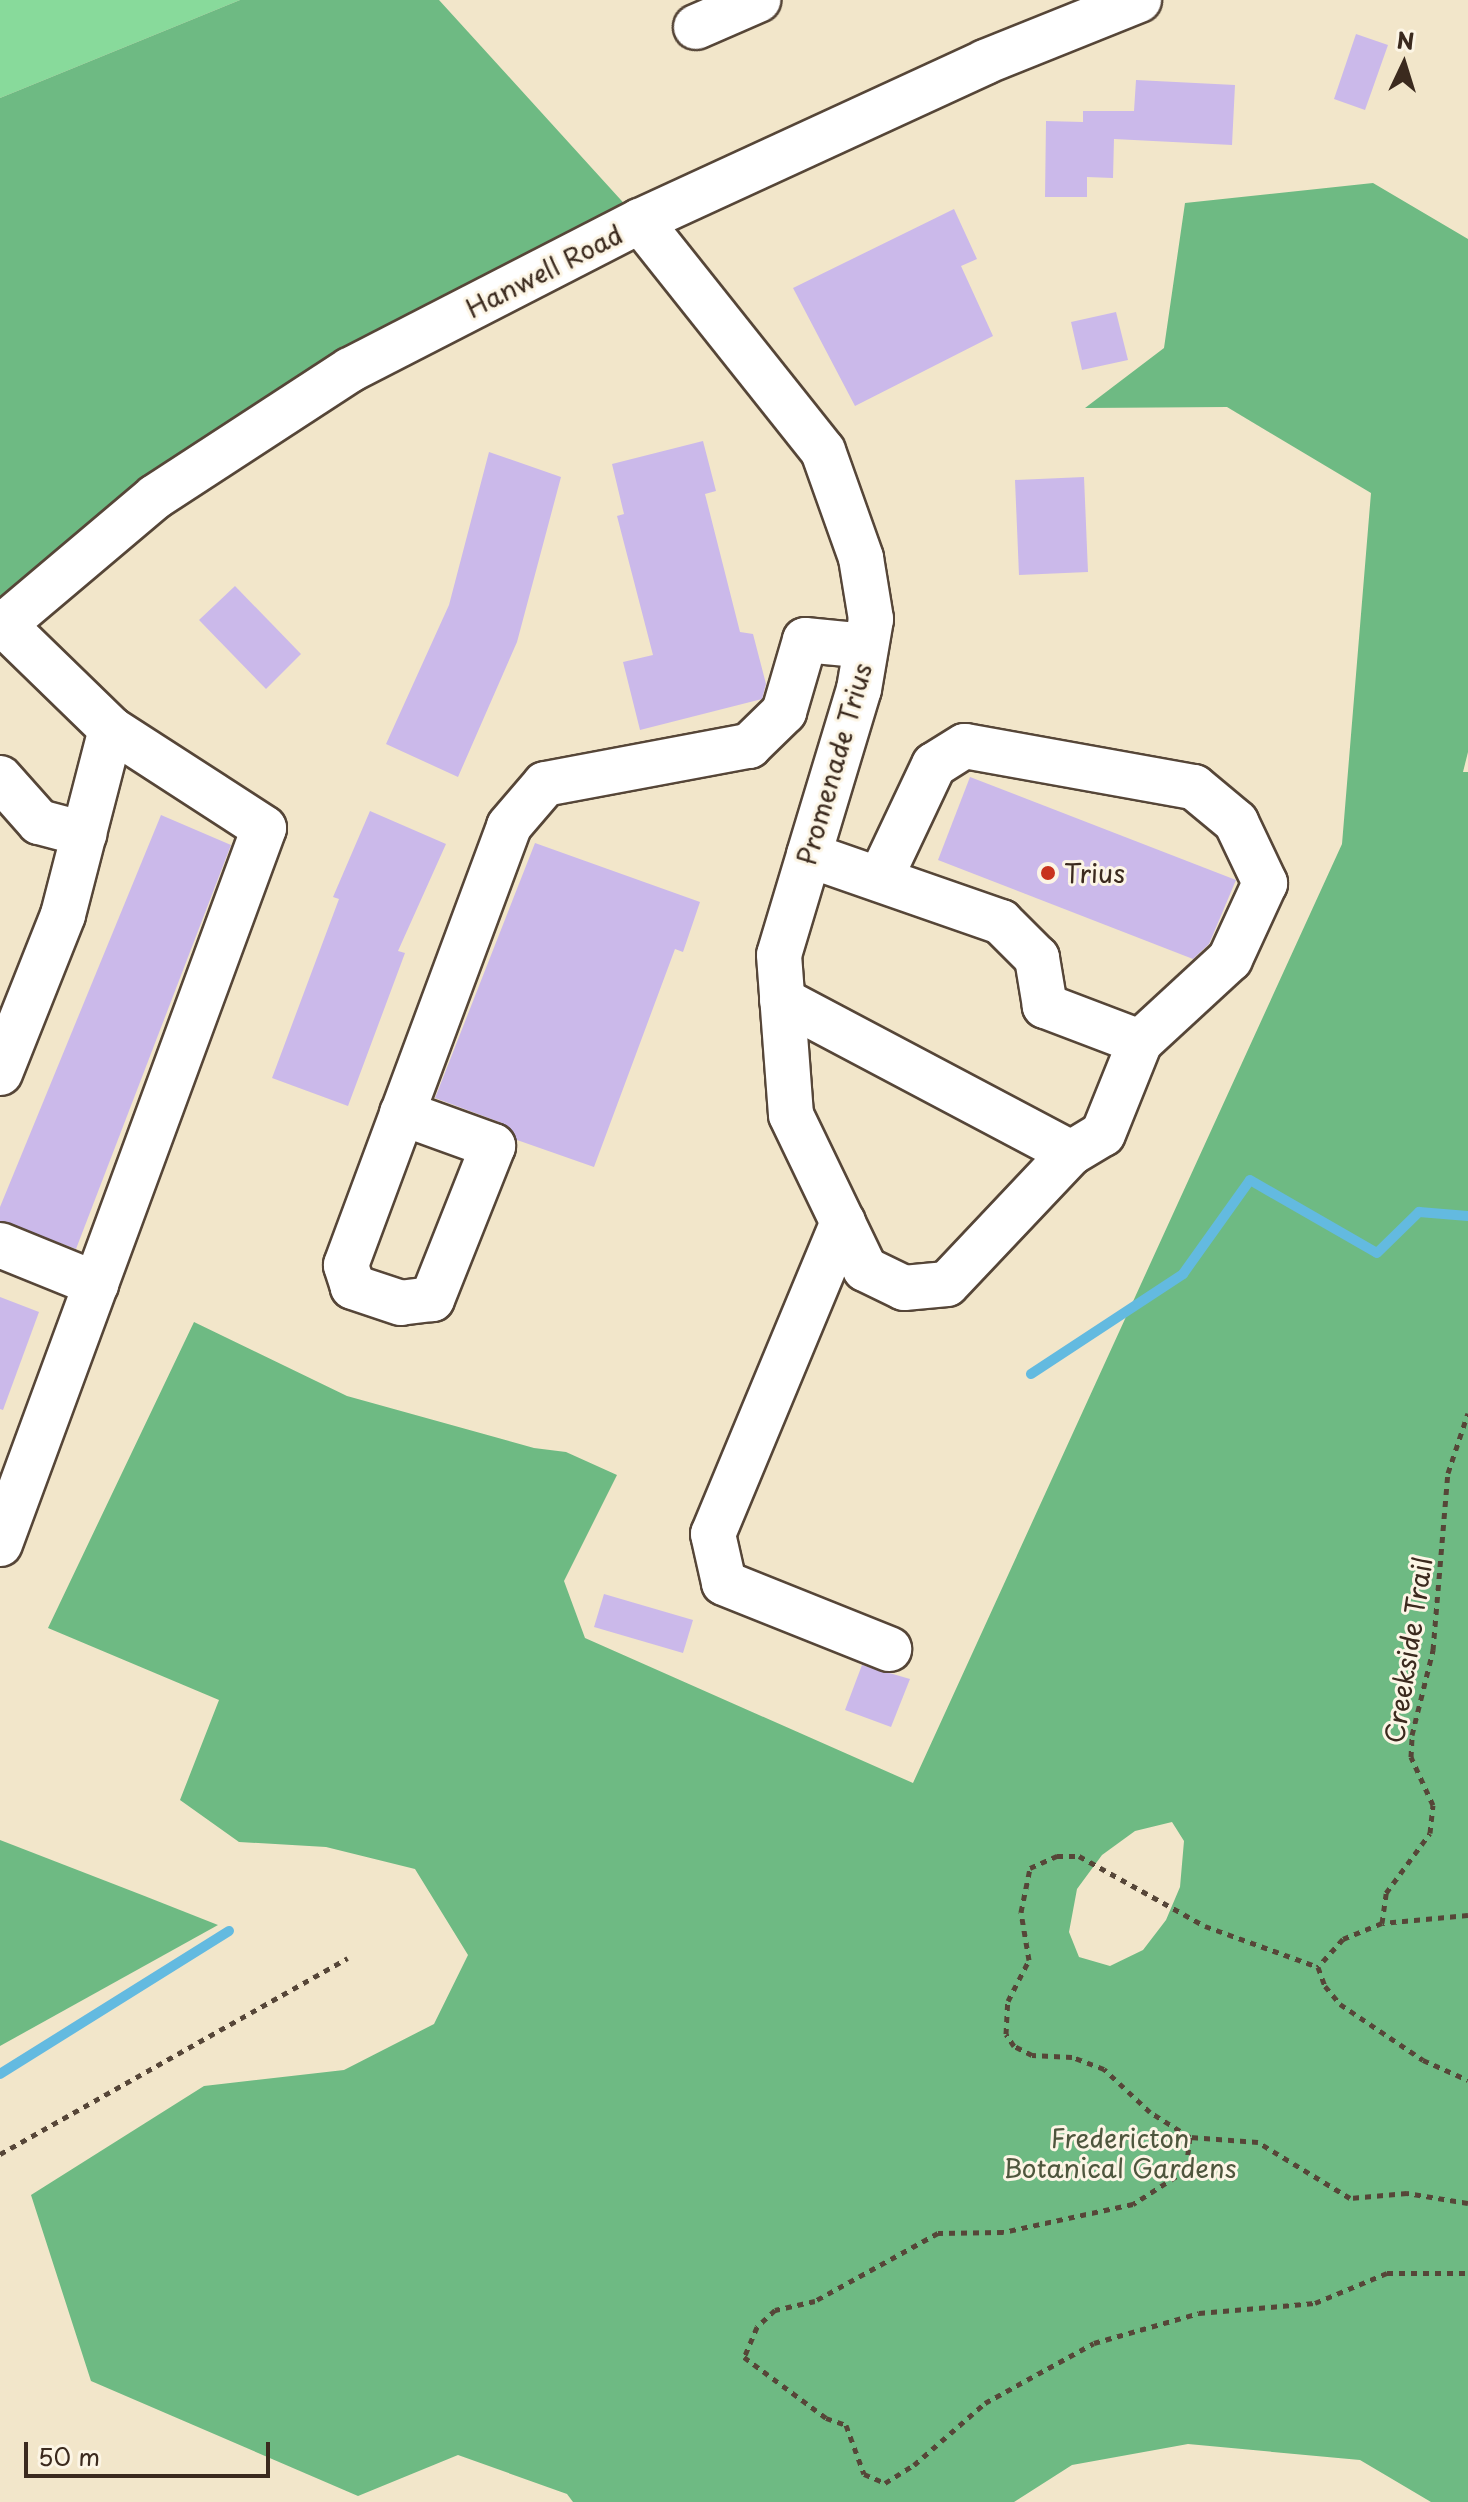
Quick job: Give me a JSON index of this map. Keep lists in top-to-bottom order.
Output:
{
  "streets": {
    "main road": ["Hanwell Road", "Promenade Trius"],
    "path": ["Creekside Trail"]
  },
  "crossings": [
    ["Hanwell Road", "Promenade Trius"]
  ],
  "parks": ["Fredericton Botanical Gardens"],
  "places": ["Trius"],
  "scale_bar": "50 m",
  "north": "top"
}
